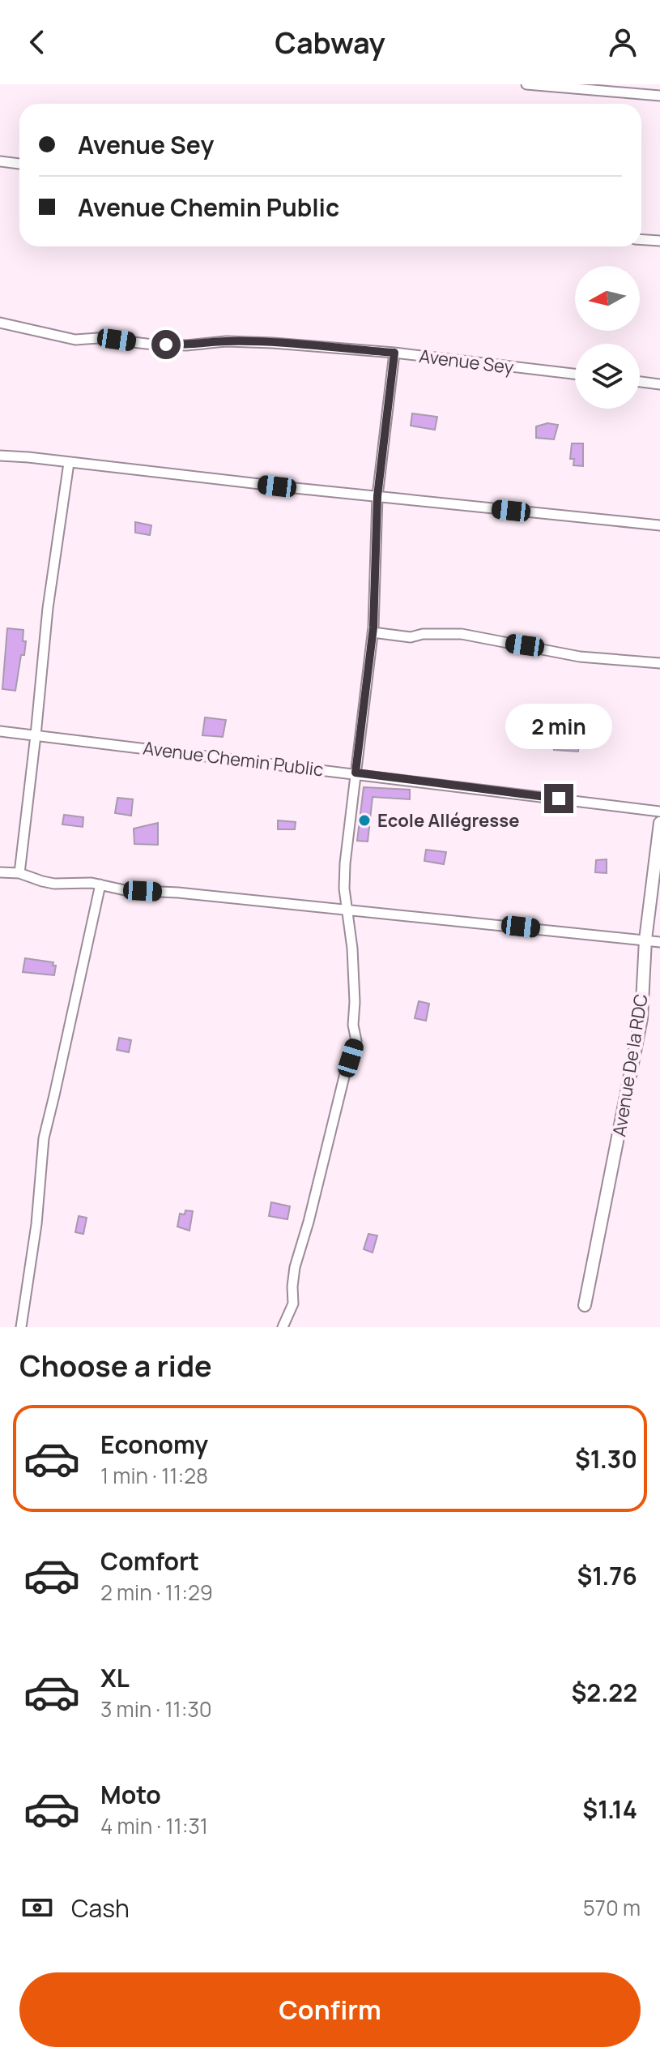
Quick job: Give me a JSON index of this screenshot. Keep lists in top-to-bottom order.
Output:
{
  "streets": {
    "street": ["Avenue Sey", "Avenue Chemin Public", "Avenue De la RDC"]
  },
  "places": ["Ecole Allégresse"],
  "north": "left",
  "page": {
    "header": "Cabway",
    "banner": ["Avenue Sey", "Avenue Chemin Public"],
    "bubble": "2 min",
    "heading": "Choose a ride",
    "list": [
      {
        "name": "Economy",
        "note": "1 min · 11:28",
        "value": "$1.30"
      },
      {
        "name": "Comfort",
        "note": "2 min · 11:29",
        "value": "$1.76"
      },
      {
        "name": "XL",
        "note": "3 min · 11:30",
        "value": "$2.22"
      },
      {
        "name": "Moto",
        "note": "4 min · 11:31",
        "value": "$1.14"
      }
    ],
    "pay": ["Cash", "570 m"],
    "buttons": "Confirm"
  }
}
